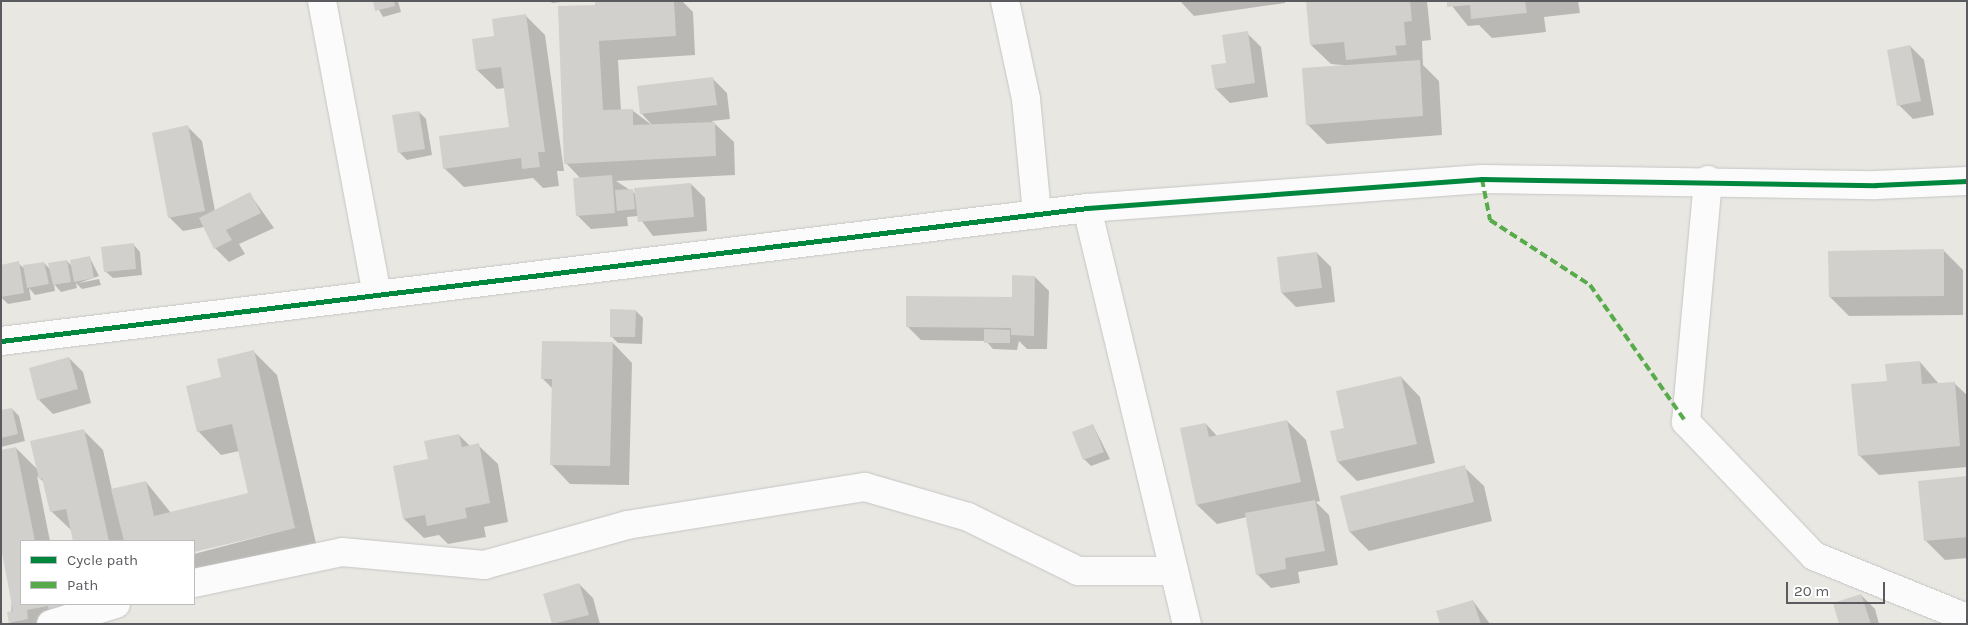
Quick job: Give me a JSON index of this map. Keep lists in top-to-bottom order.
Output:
{
  "legend": ["Cycle path", "Path"],
  "scale_bar": "20 m"
}
